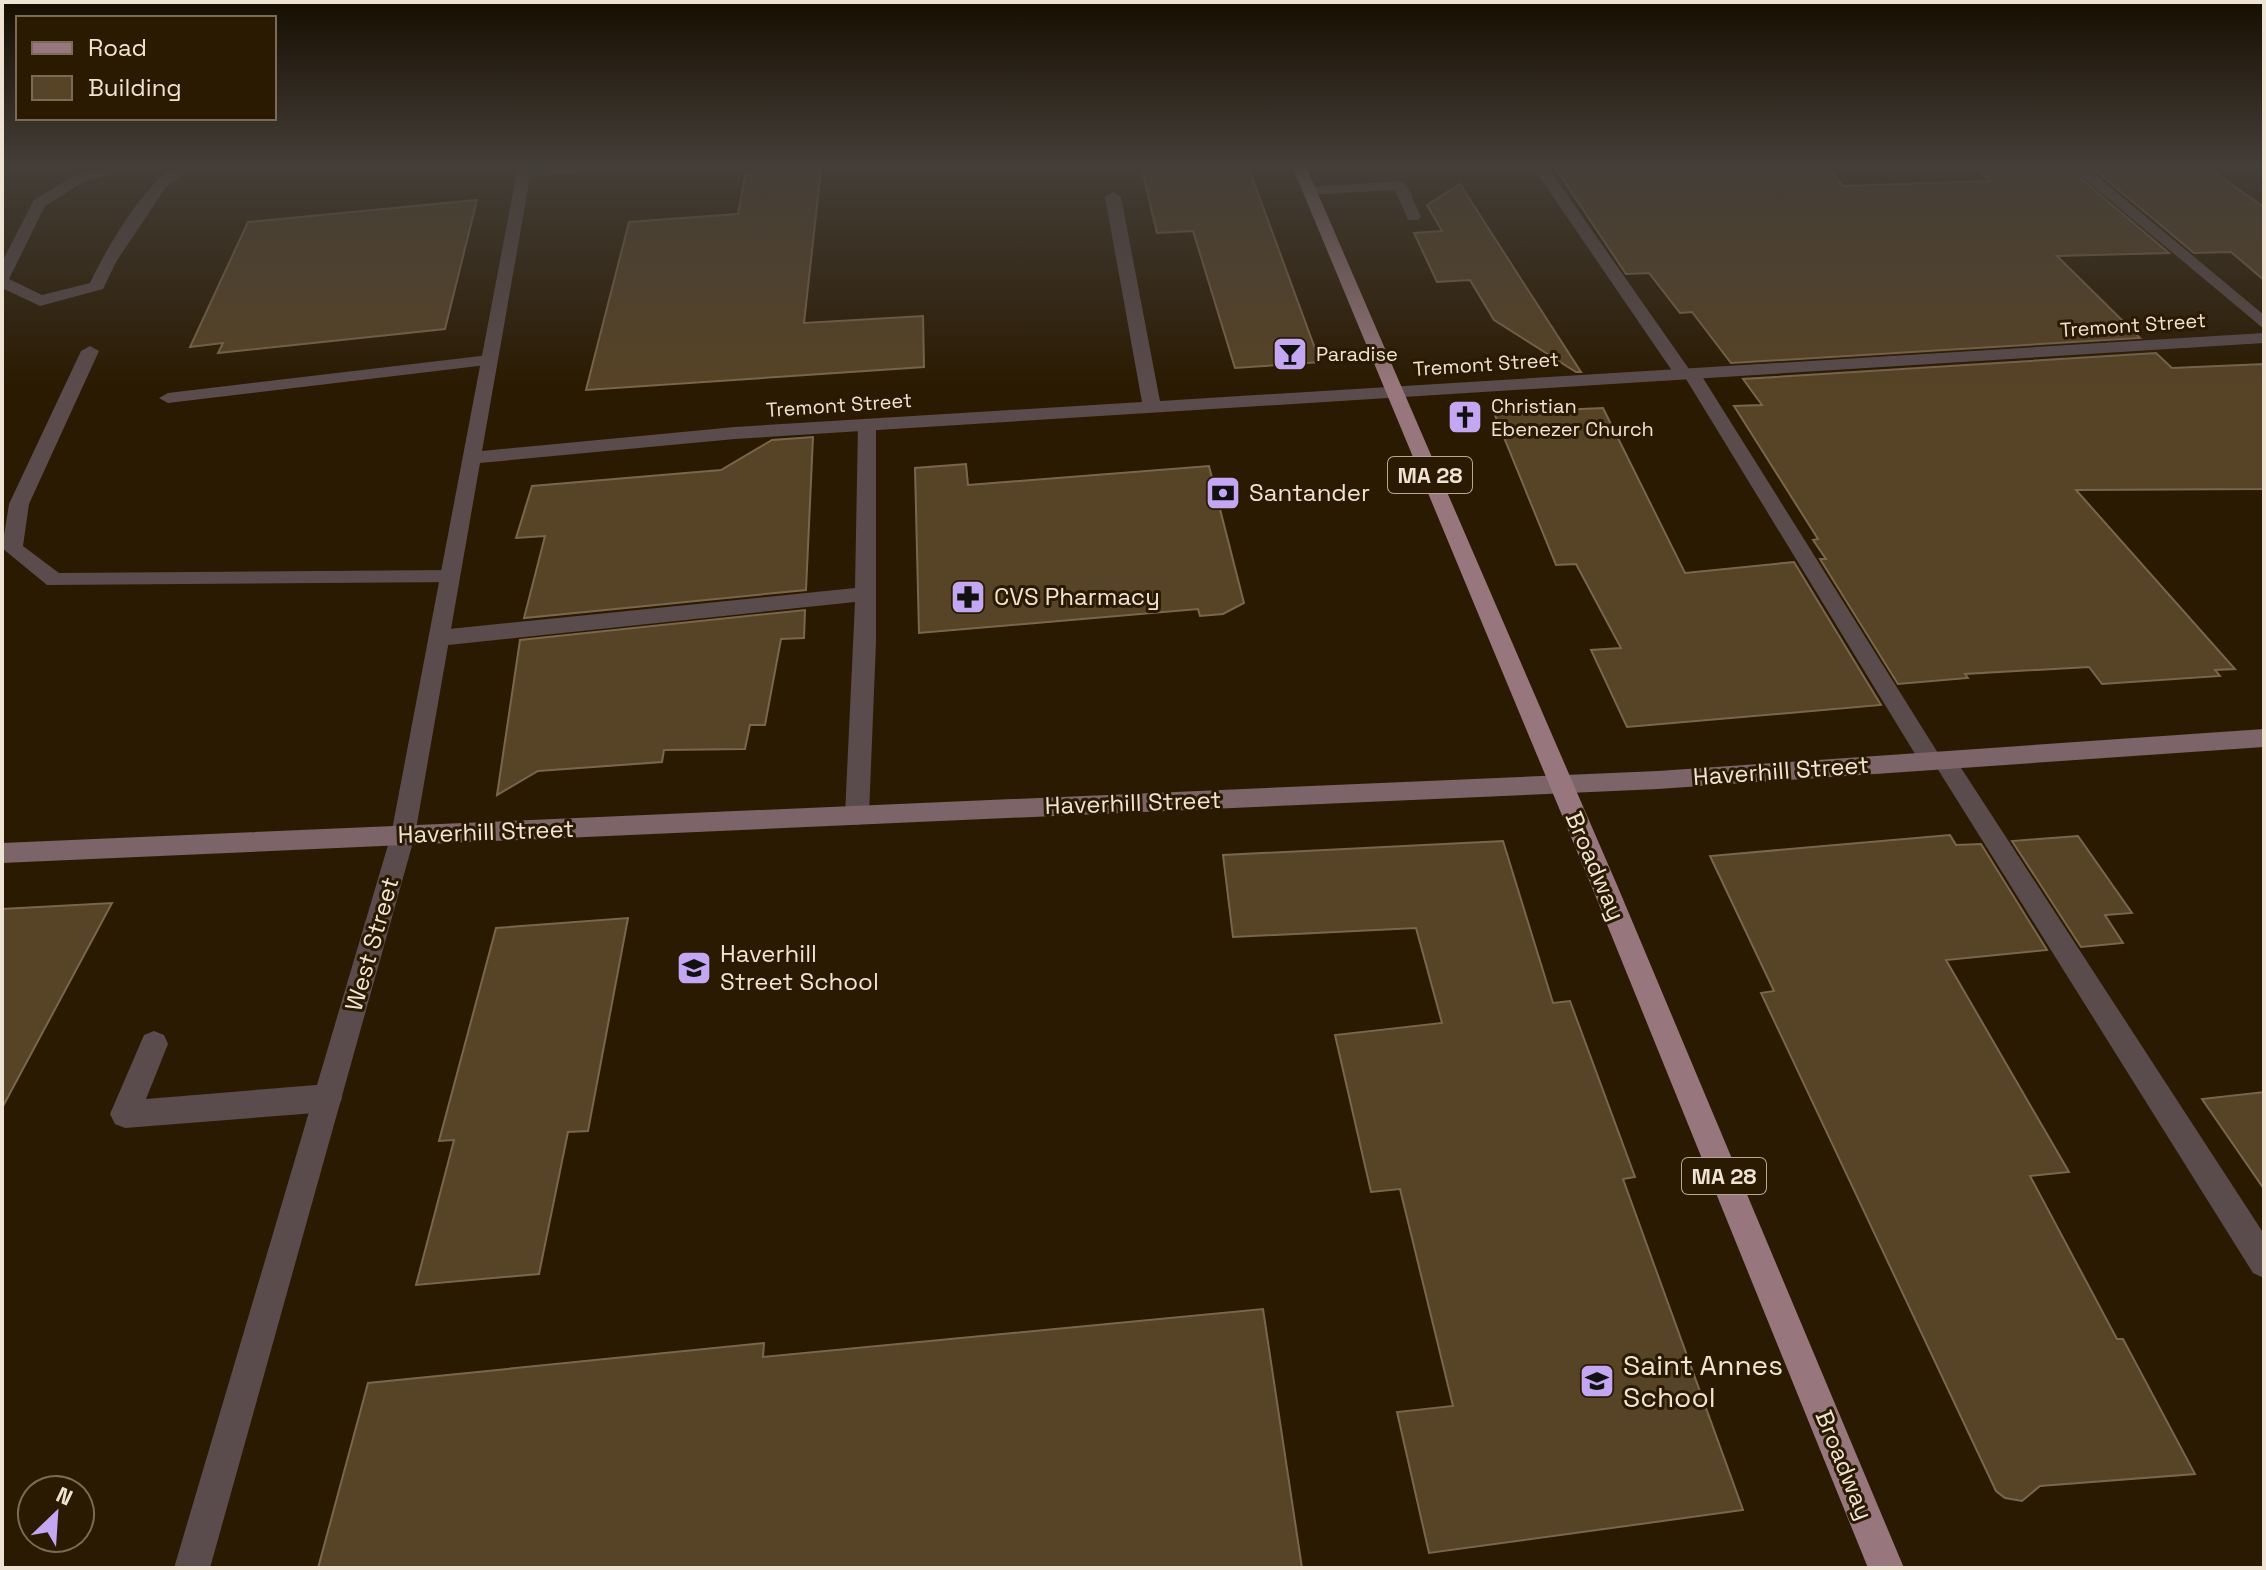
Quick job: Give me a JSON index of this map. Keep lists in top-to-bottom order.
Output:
{
  "streets": {
    "main road": ["MA 28", "Haverhill Street", "Broadway"],
    "street": ["Tremont Street", "West Street"]
  },
  "crossings": [
    ["Tremont Street", "Broadway"],
    ["Tremont Street", "West Street"],
    ["Haverhill Street", "Broadway"],
    ["Haverhill Street", "West Street"]
  ],
  "places": {
    "bar": ["Paradise"],
    "church": ["Christian Ebenezer Church"],
    "bank": ["Santander"],
    "pharmacy": ["CVS Pharmacy"],
    "school or university": ["Haverhill Street School", "Saint Annes School"]
  },
  "legend": ["Road", "Building"],
  "north": "top right"
}
